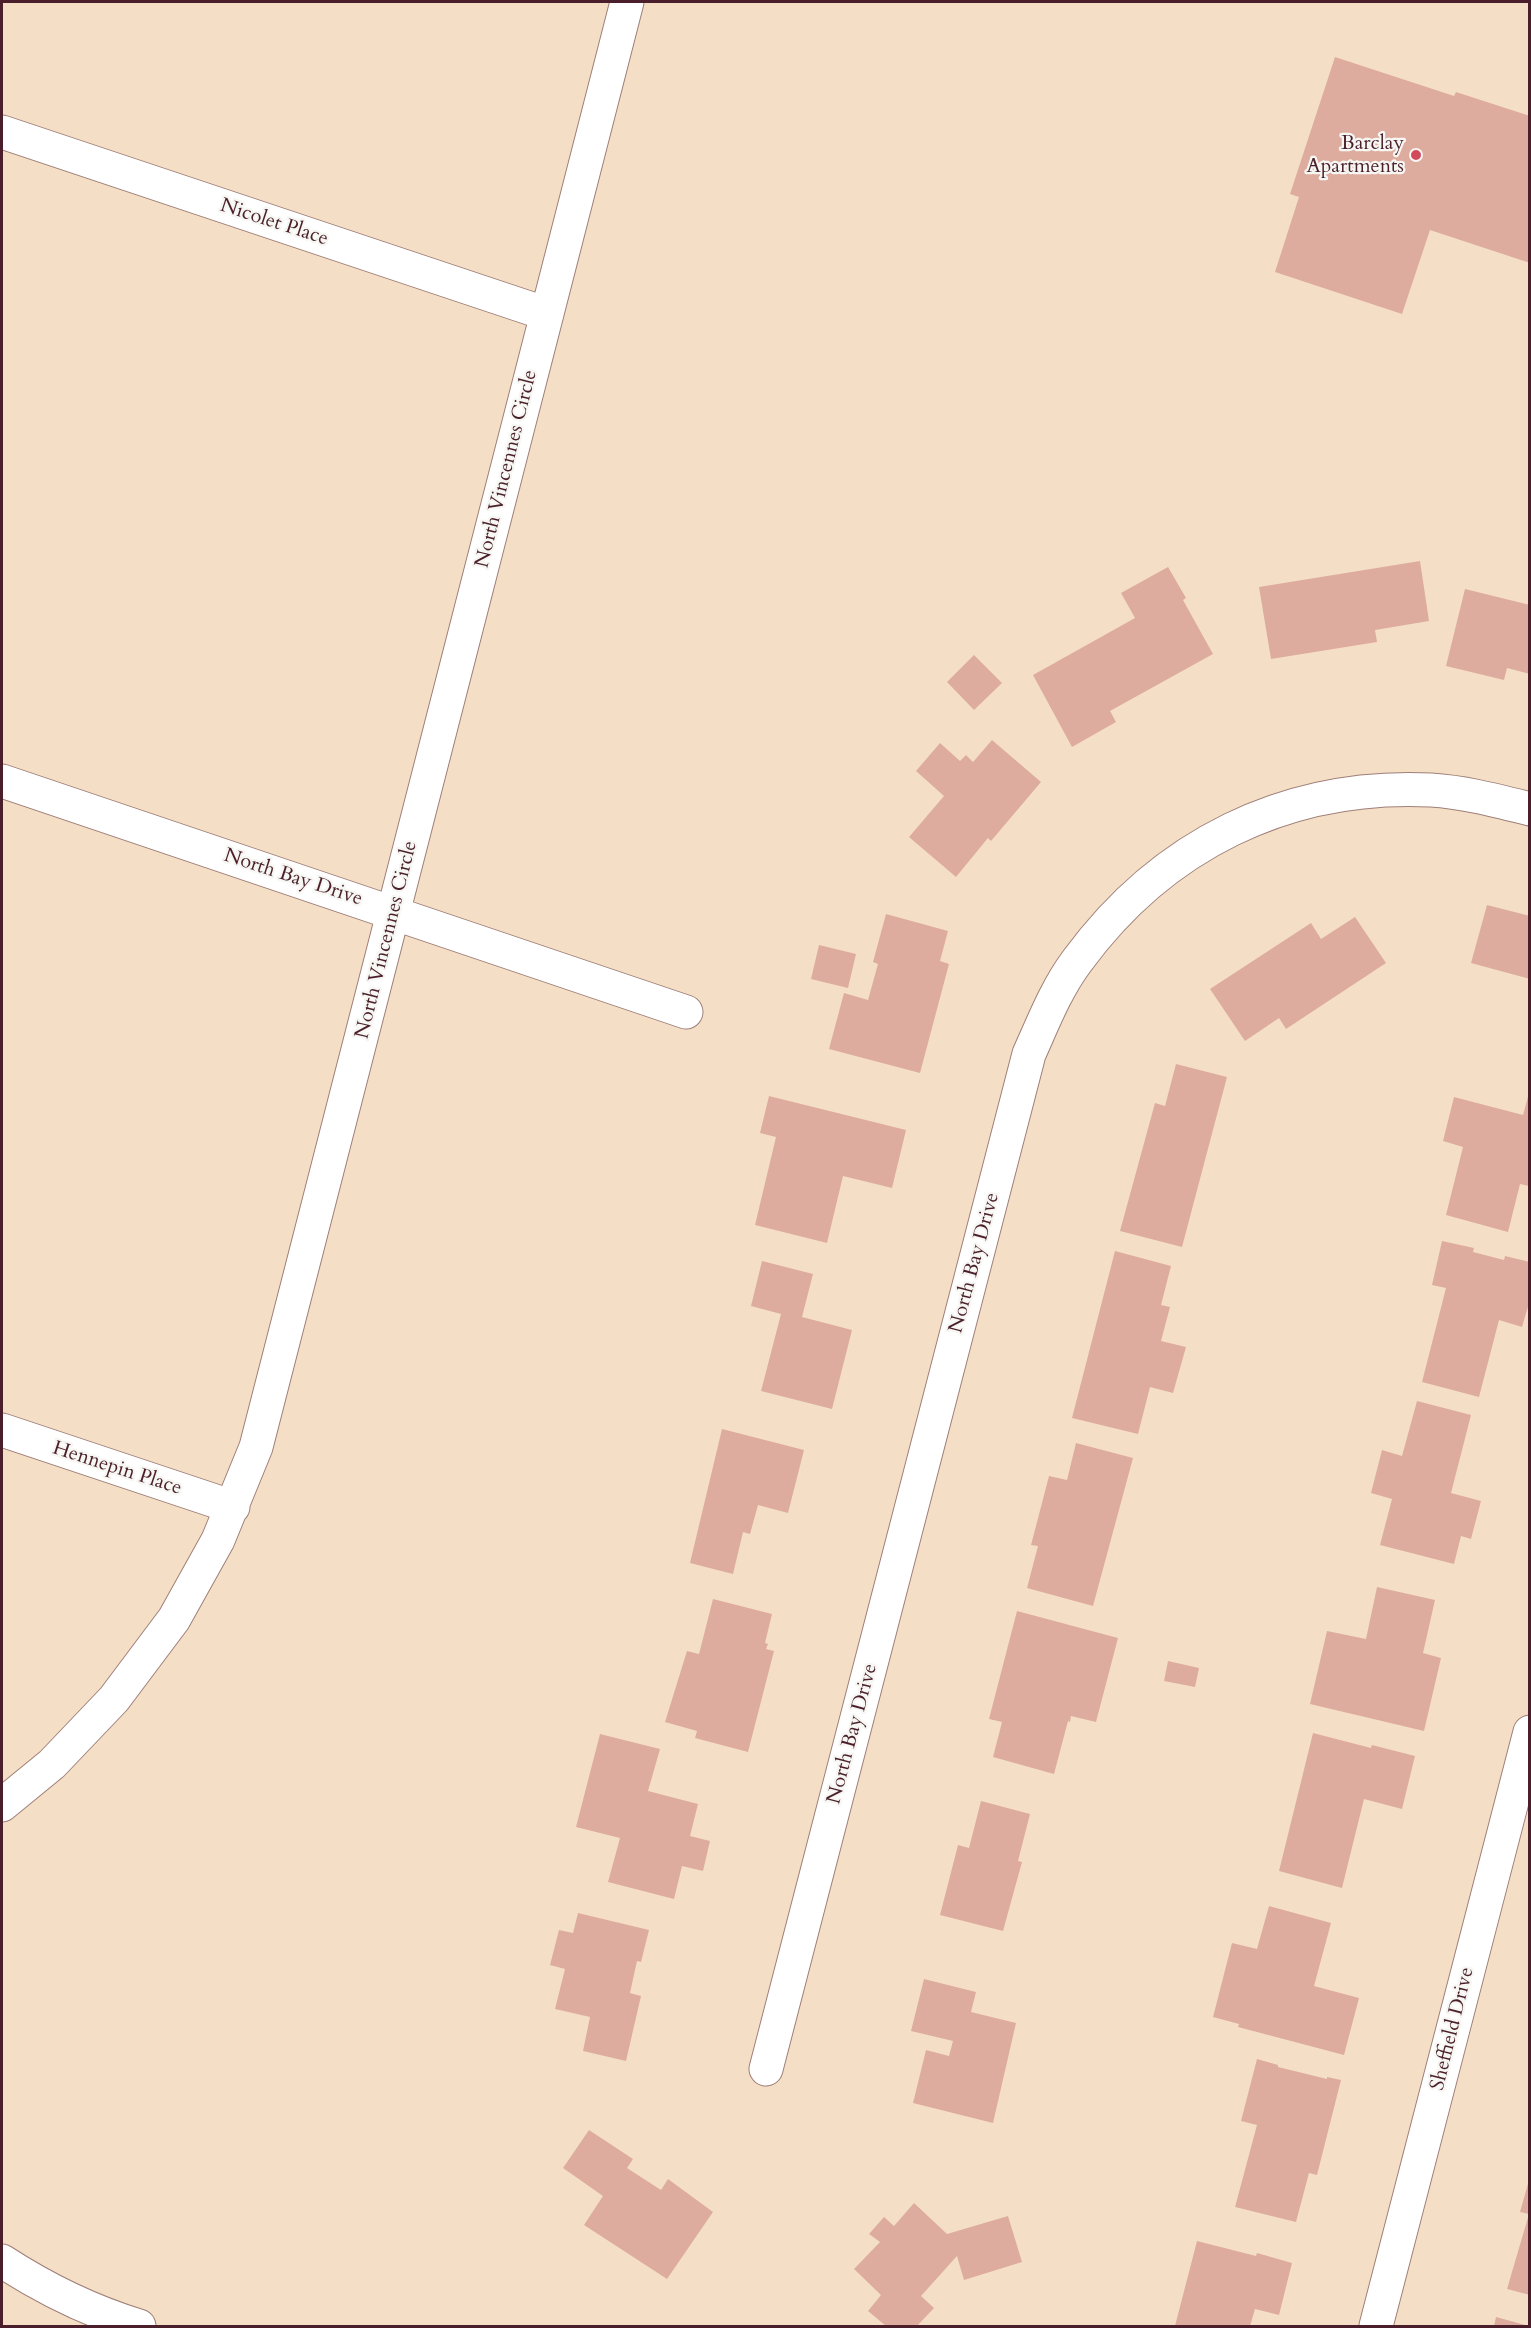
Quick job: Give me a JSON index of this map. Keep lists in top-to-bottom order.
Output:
{
  "streets": {
    "street": [
      "Nicolet Place",
      "North Vincennes Circle",
      "North Bay Drive",
      "Hennepin Place",
      "Sheffield Drive"
    ]
  },
  "crossings": [
    ["Nicolet Place", "North Vincennes Circle"],
    ["North Vincennes Circle", "North Bay Drive"],
    ["North Vincennes Circle", "Hennepin Place"]
  ],
  "places": ["Barclay Apartments"]
}
